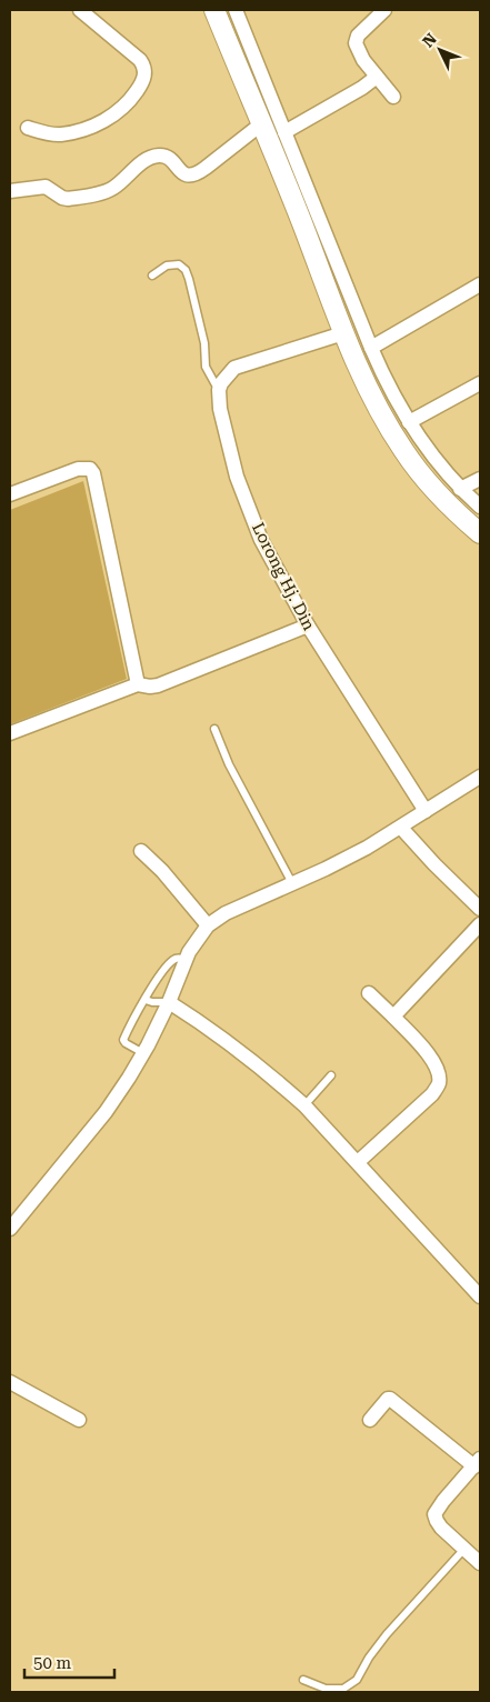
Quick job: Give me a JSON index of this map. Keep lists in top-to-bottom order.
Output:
{
  "streets": {
    "street": ["Lorong Hj. Din"]
  },
  "scale_bar": "50 m",
  "north": "top left"
}
